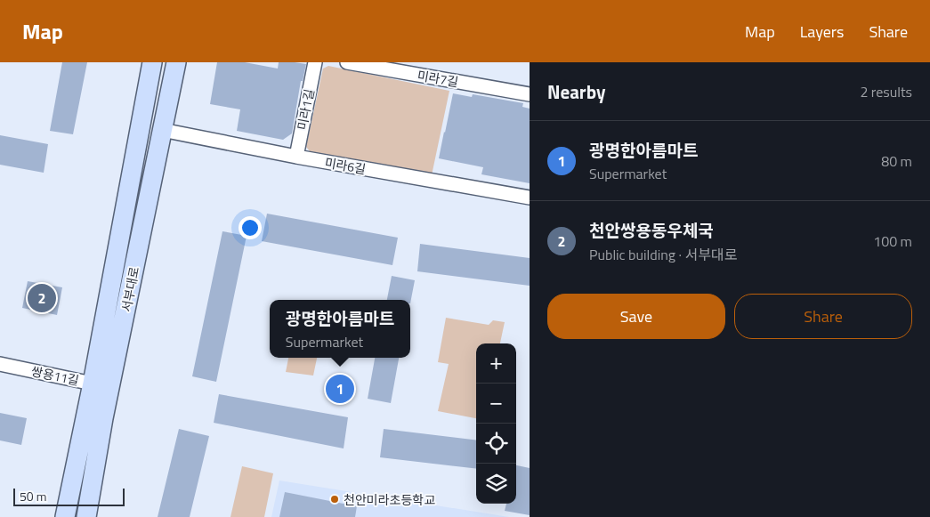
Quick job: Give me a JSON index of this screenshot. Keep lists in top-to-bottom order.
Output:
{
  "streets": {
    "main road": ["서부대로"],
    "street": [
      "미라7길",
      "미라1길",
      "미라6길",
      "쌍용11길"
    ]
  },
  "crossings": [
    ["미라1길", "미라6길"],
    ["미라6길", "서부대로"],
    ["서부대로", "쌍용11길"]
  ],
  "places": ["천안미라초등학교"],
  "scale_bar": "50 m",
  "page": {
    "header": "Map",
    "nav": ["Map", "Layers", "Share"],
    "heading": ["Nearby", "2 results"],
    "list": [
      {
        "mark": "1",
        "name": "광명한아름마트",
        "note": "Supermarket",
        "value": "80 m"
      },
      {
        "mark": "2",
        "name": "천안쌍용동우체국",
        "note": "Public building · 서부대로",
        "value": "100 m"
      }
    ],
    "buttons": ["Save", "Share"],
    "pins": ["2", "1"],
    "popup": ["광명한아름마트", "Supermarket"],
    "map_buttons": ["+", "−"],
    "scale": "50 m"
  }
}
